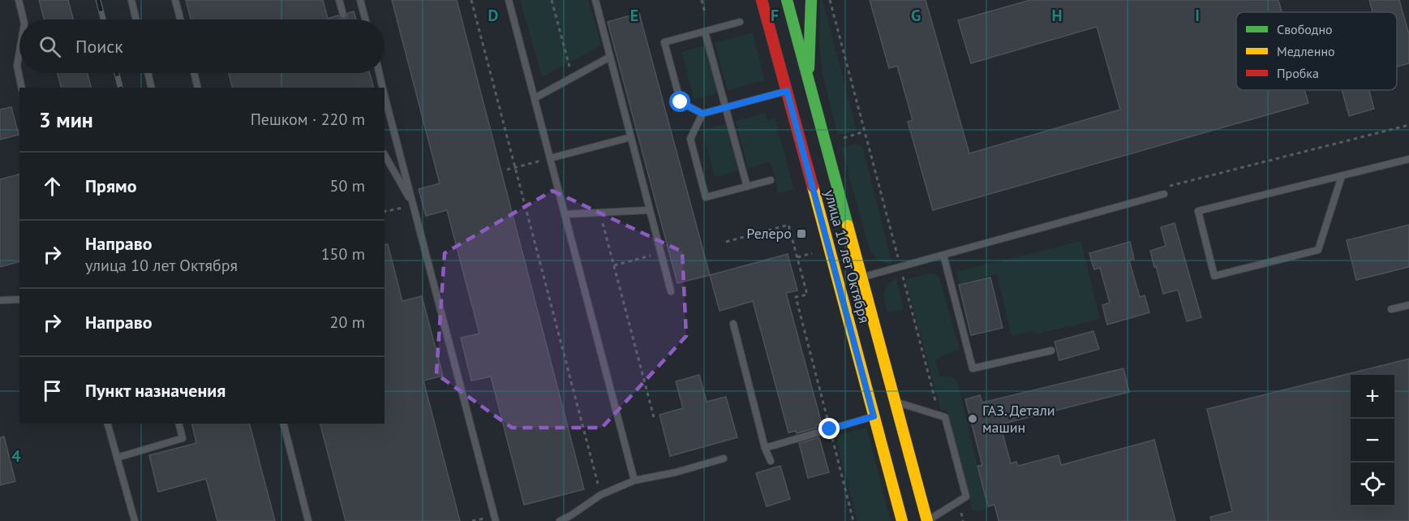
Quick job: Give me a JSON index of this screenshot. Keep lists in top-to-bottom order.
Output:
{
  "streets": {
    "main road": ["улица 10 лет Октября"]
  },
  "places": {
    "transit": ["Релеро"],
    "other": ["ГАЗ. Детали машин"]
  },
  "legend": ["Свободно", "Медленно", "Пробка"],
  "page": {
    "search": "Поиск",
    "heading": ["3 мин", "Пешком · 220 m"],
    "list": [
      ["Прямо", "50 m"],
      ["Направо", "улица 10 лет Октября", "150 m"],
      ["Направо", "20 m"],
      "Пункт назначения"
    ],
    "map_buttons": ["+", "−"]
  },
  "grid": {
    "columns": [
      "D",
      "E",
      "F",
      "G",
      "H",
      "I"
    ],
    "rows": ["4"]
  }
}
